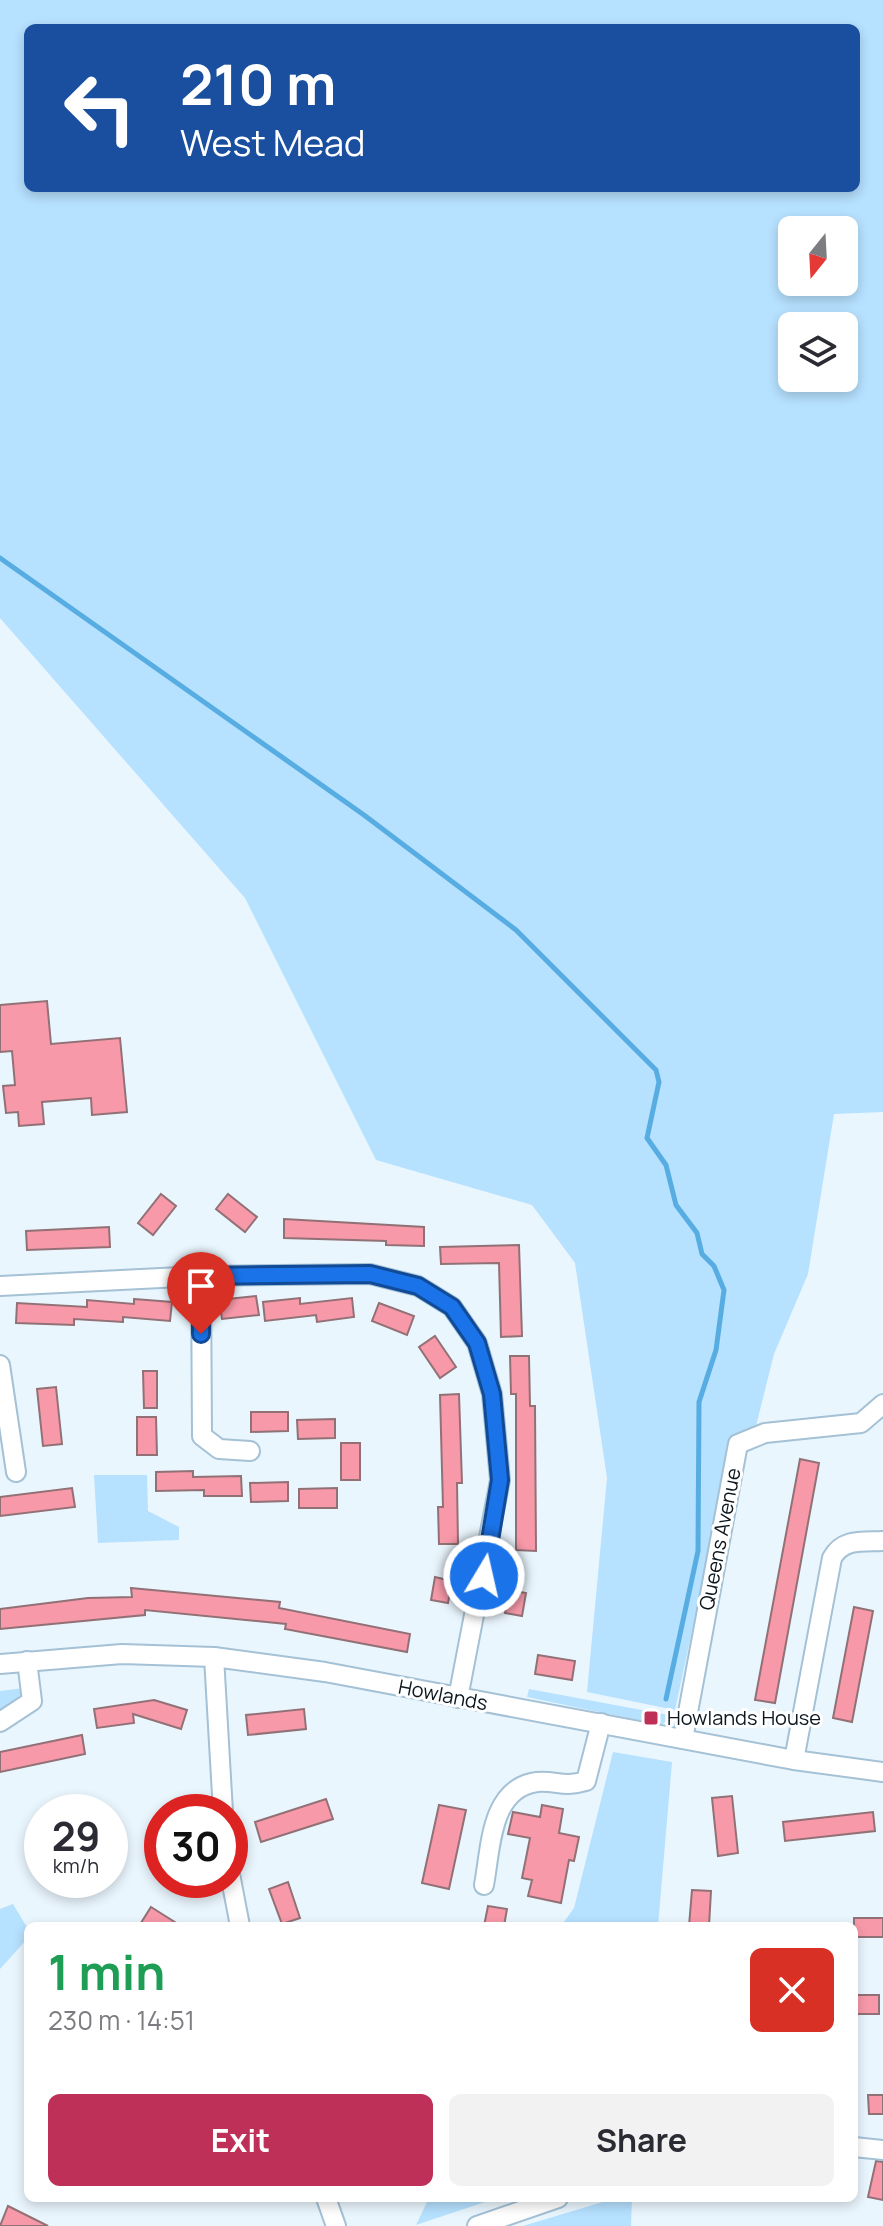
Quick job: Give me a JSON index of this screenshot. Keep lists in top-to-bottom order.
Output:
{
  "streets": {
    "street": ["Queens Avenue", "Howlands"]
  },
  "crossings": [
    ["Queens Avenue", "Howlands"]
  ],
  "places": {
    "transit": ["Howlands House"]
  },
  "north": "bottom",
  "page": {
    "turn": ["210 m", "West Mead"],
    "speed": "29 km/h",
    "limit": "30",
    "heading": ["1 min", "230 m · 14:51"],
    "buttons": ["Exit", "Share"]
  }
}
